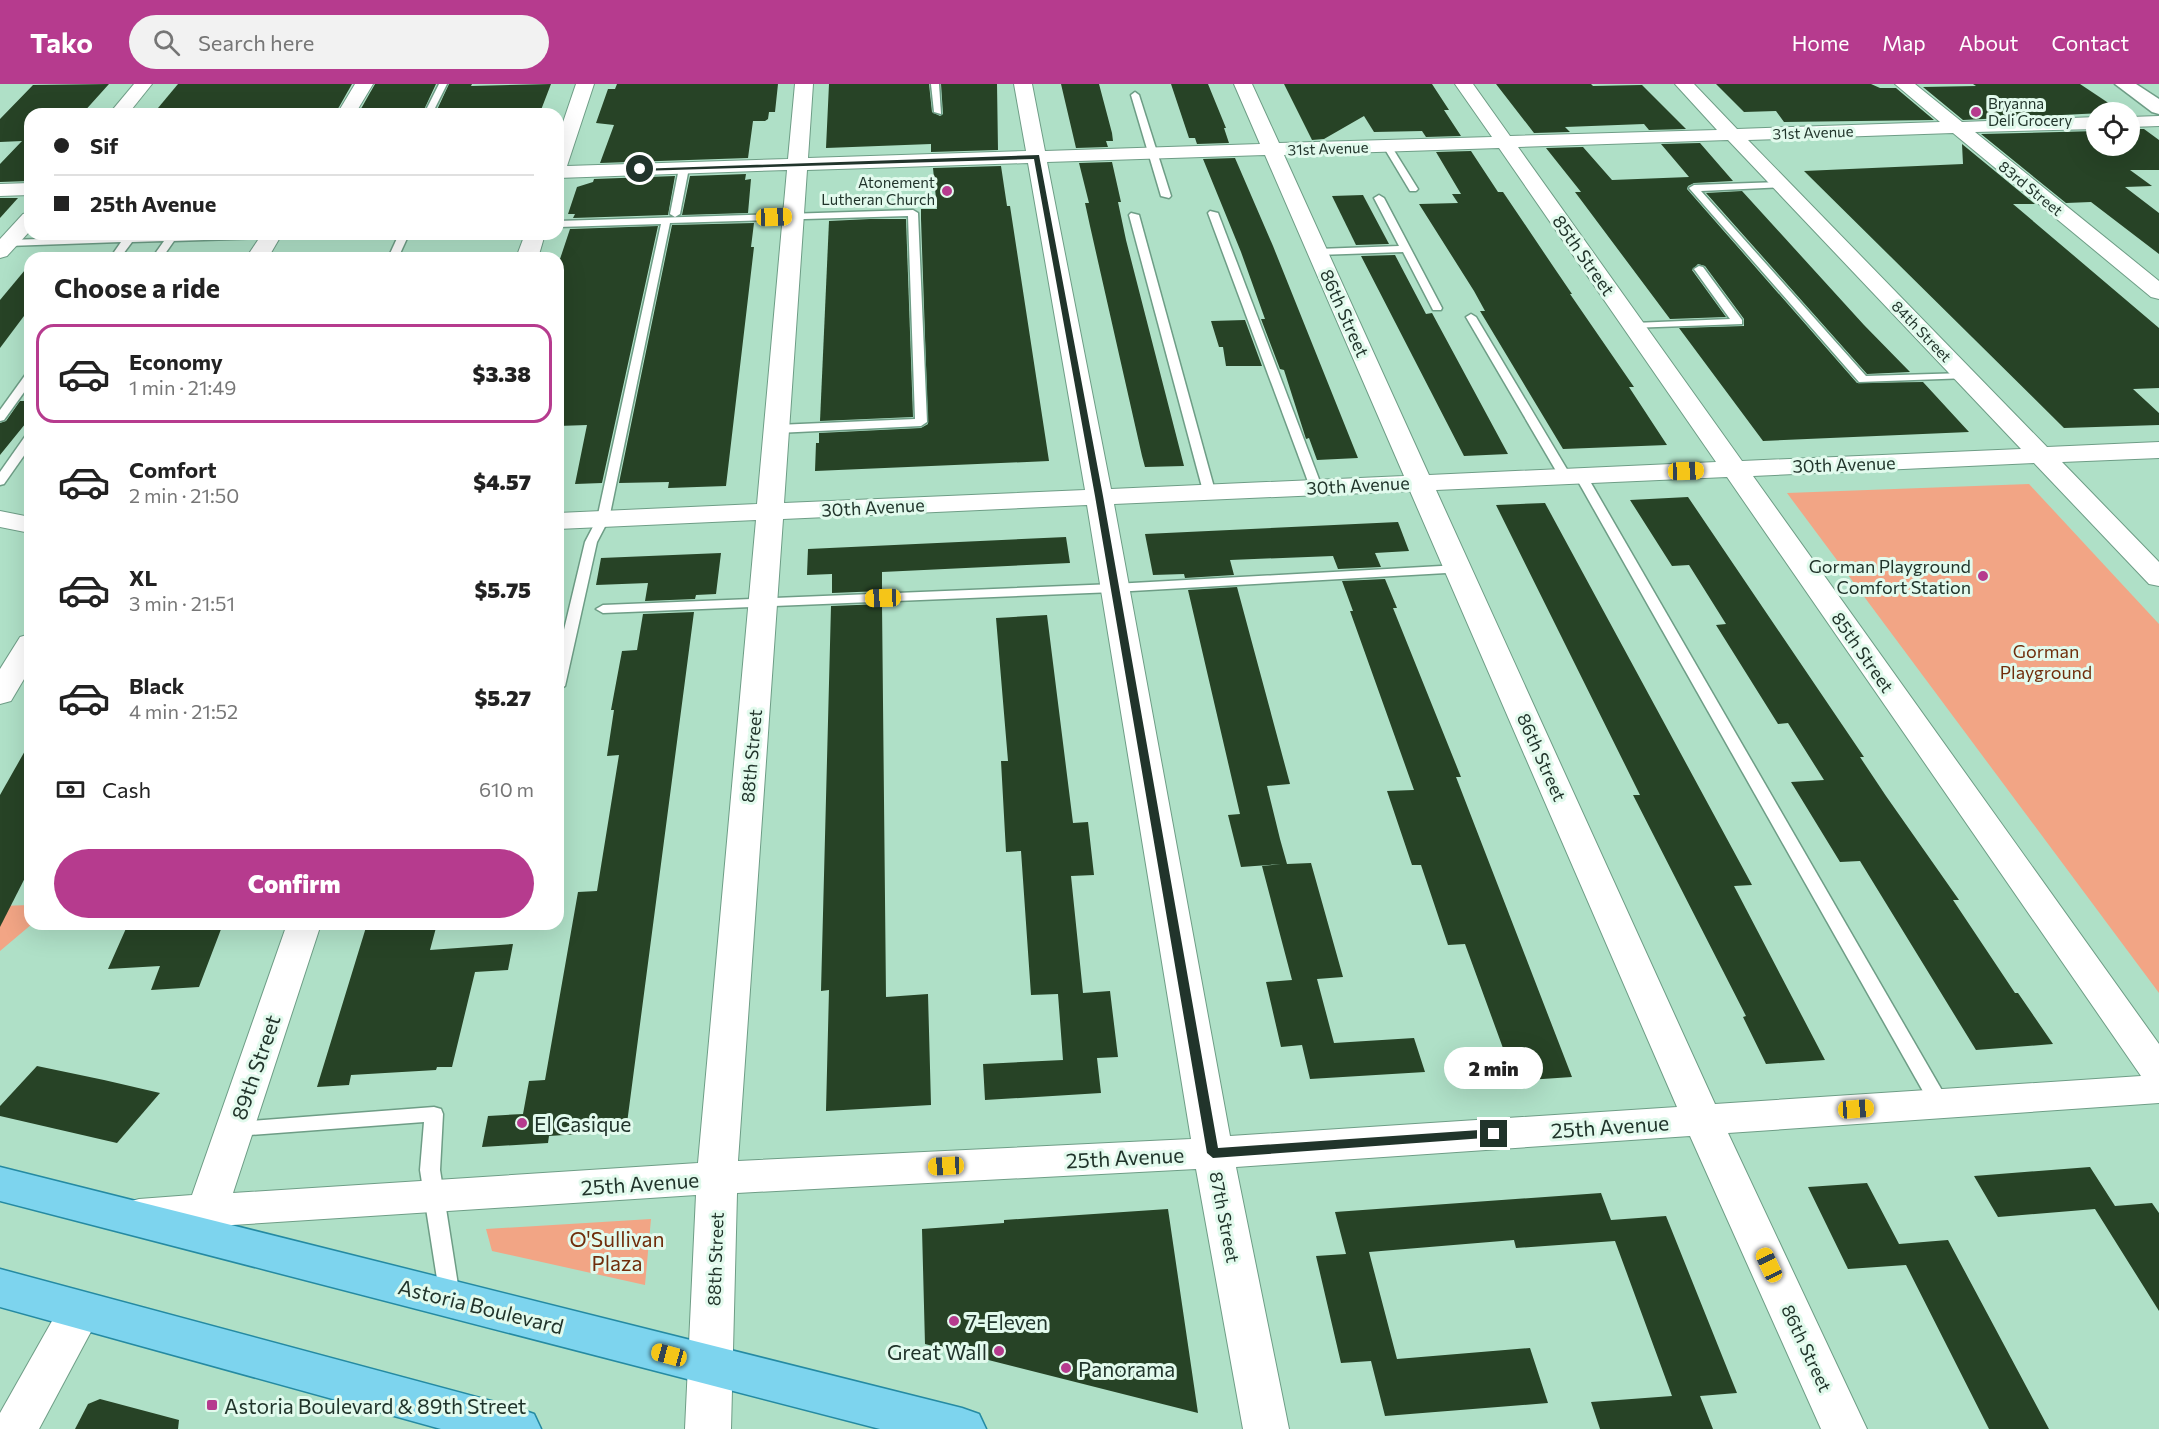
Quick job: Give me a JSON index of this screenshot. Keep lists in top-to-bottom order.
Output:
{
  "streets": {
    "main road": ["Astoria Boulevard"],
    "street": [
      "31st Avenue",
      "83rd Street",
      "85th Street",
      "86th Street",
      "84th Street",
      "30th Avenue",
      "88th Street",
      "89th Street",
      "25th Avenue",
      "87th Street"
    ]
  },
  "crossings": [
    ["31st Avenue", "83rd Street"],
    ["31st Avenue", "85th Street"],
    ["31st Avenue", "86th Street"],
    ["31st Avenue", "84th Street"],
    ["31st Avenue", "88th Street"],
    ["31st Avenue", "87th Street"],
    ["85th Street", "30th Avenue"],
    ["86th Street", "30th Avenue"],
    ["86th Street", "25th Avenue"],
    ["84th Street", "30th Avenue"],
    ["30th Avenue", "88th Street"],
    ["30th Avenue", "87th Street"],
    ["88th Street", "25th Avenue"],
    ["88th Street", "Astoria Boulevard"],
    ["89th Street", "25th Avenue"],
    ["25th Avenue", "87th Street"],
    ["25th Avenue", "Astoria Boulevard"]
  ],
  "parks": ["Gorman Playground", "O'Sullivan Plaza"],
  "places": {
    "other": [
      "Bryanna Deli Grocery",
      "Atonement Lutheran Church",
      "Gorman Playground Comfort Station",
      "El Casique",
      "7-Eleven",
      "Great Wall",
      "Panorama"
    ],
    "transit": ["Astoria Boulevard & 89th Street"]
  },
  "page": {
    "header": "Tako",
    "search": "Search here",
    "nav": [
      "Home",
      "Map",
      "About",
      "Contact"
    ],
    "banner": ["Sif", "25th Avenue"],
    "heading": "Choose a ride",
    "list": [
      {
        "name": "Economy",
        "note": "1 min · 21:49",
        "value": "$3.38"
      },
      {
        "name": "Comfort",
        "note": "2 min · 21:50",
        "value": "$4.57"
      },
      {
        "name": "XL",
        "note": "3 min · 21:51",
        "value": "$5.75"
      },
      {
        "name": "Black",
        "note": "4 min · 21:52",
        "value": "$5.27"
      }
    ],
    "pay": ["Cash", "610 m"],
    "buttons": "Confirm",
    "bubble": "2 min"
  }
}
